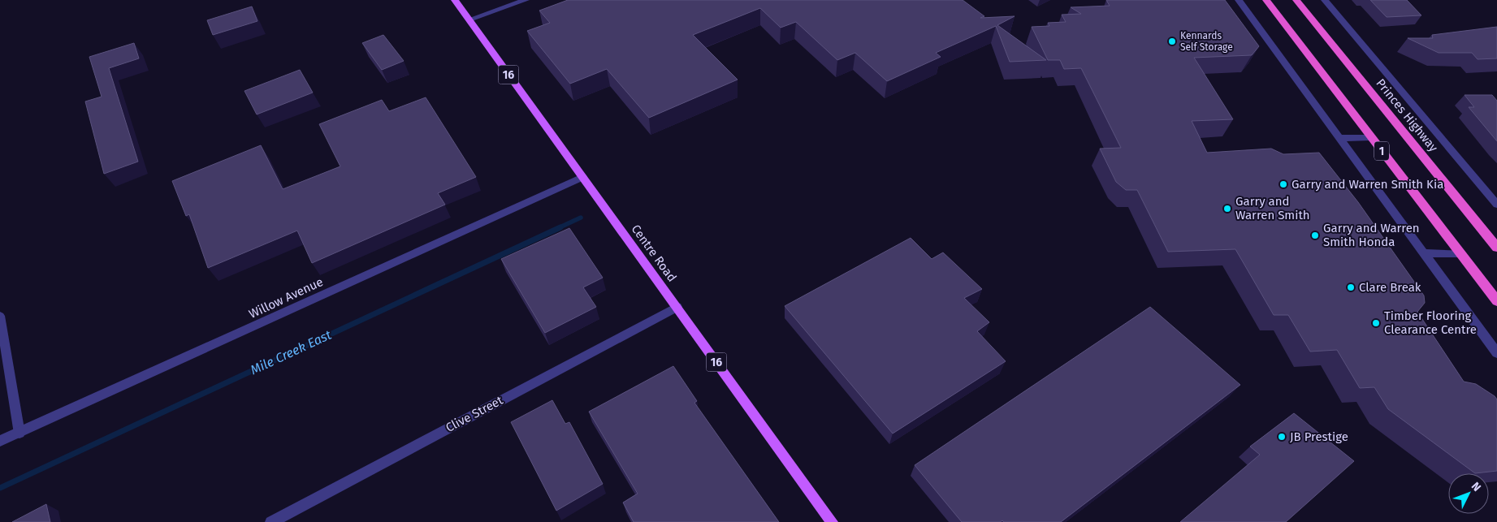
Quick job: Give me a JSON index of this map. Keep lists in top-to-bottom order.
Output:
{
  "streets": {
    "highway": ["Princes Highway", "1"],
    "main road": ["16", "Centre Road"],
    "street": ["Willow Avenue", "Clive Street"]
  },
  "crossings": [
    ["Centre Road", "Willow Avenue"],
    ["Centre Road", "Clive Street"]
  ],
  "water": ["Mile Creek East"],
  "places": [
    "Kennards Self Storage",
    "Garry and Warren Smith Kia",
    "Garry and Warren Smith",
    "Garry and Warren Smith Honda",
    "Clare Break",
    "Timber Flooring Clearance Centre",
    "JB Prestige"
  ],
  "north": "top right"
}
